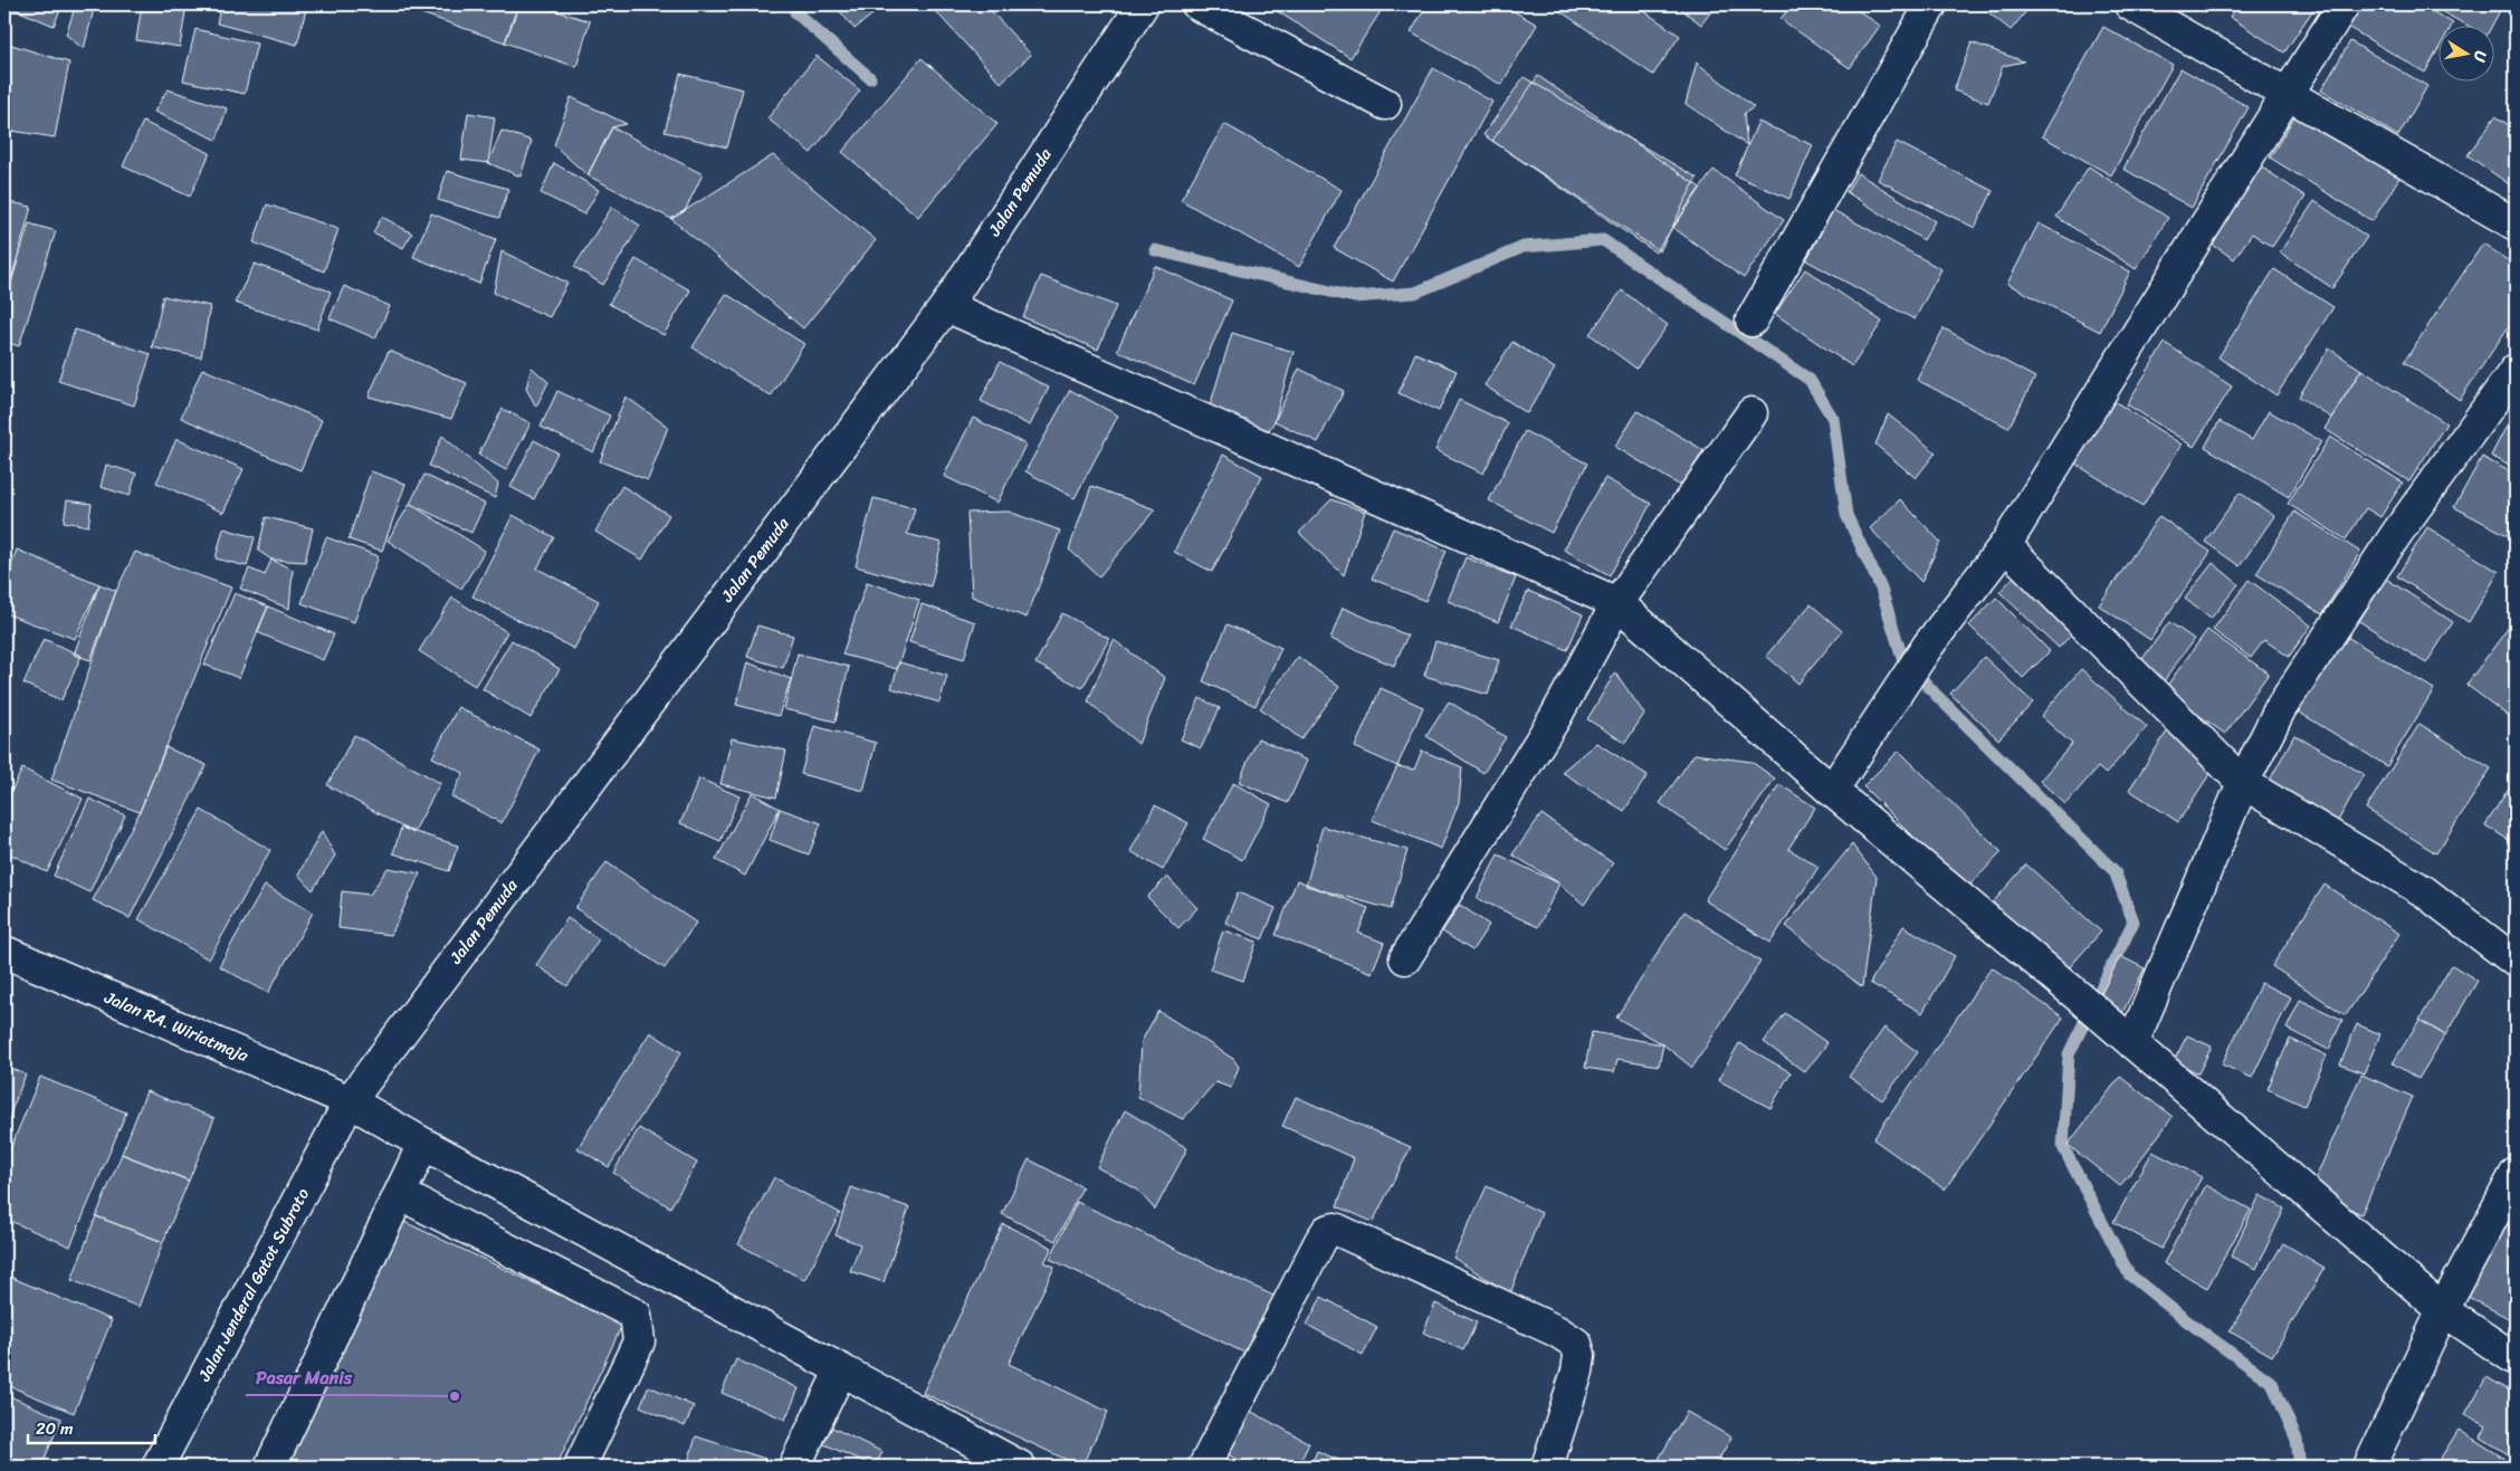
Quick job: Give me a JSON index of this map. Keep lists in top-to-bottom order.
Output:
{
  "streets": {
    "street": ["Jalan Pemuda", "Jalan RA. Wiriatmaja", "Jalan Jenderal Gatot Subroto"]
  },
  "crossings": [
    ["Jalan Pemuda", "Jalan RA. Wiriatmaja"],
    ["Jalan Pemuda", "Jalan Jenderal Gatot Subroto"],
    ["Jalan RA. Wiriatmaja", "Jalan Jenderal Gatot Subroto"]
  ],
  "places": ["Pasar Manis"],
  "scale_bar": "20 m",
  "north": "right"
}
